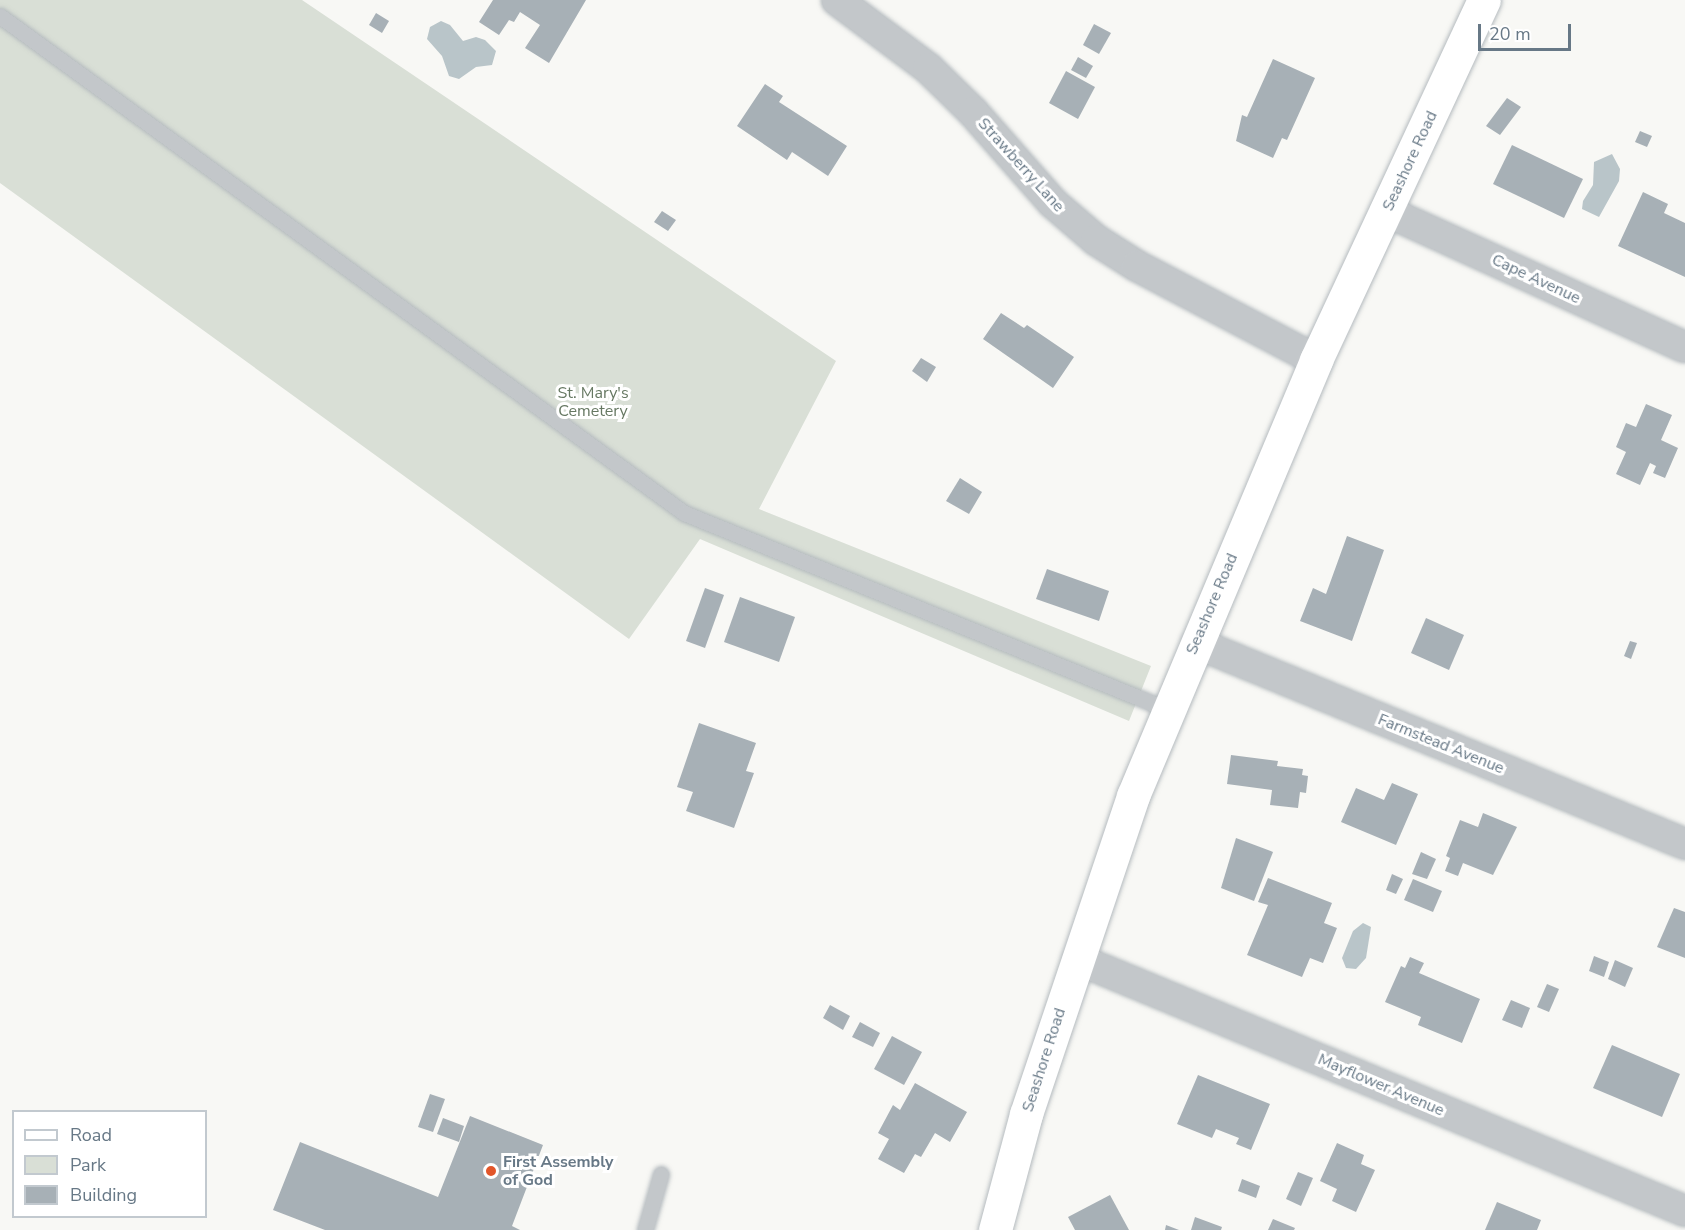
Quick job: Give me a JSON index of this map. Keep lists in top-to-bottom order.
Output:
{
  "streets": {
    "main road": ["Seashore Road"],
    "street": [
      "Strawberry Lane",
      "Cape Avenue",
      "Farmstead Avenue",
      "Mayflower Avenue"
    ]
  },
  "crossings": [
    ["Seashore Road", "Strawberry Lane"],
    ["Seashore Road", "Cape Avenue"],
    ["Seashore Road", "Farmstead Avenue"],
    ["Seashore Road", "Mayflower Avenue"]
  ],
  "parks": ["St. Mary's Cemetery"],
  "places": ["First Assembly of God"],
  "legend": ["Road", "Park", "Building"],
  "scale_bar": "20 m"
}
